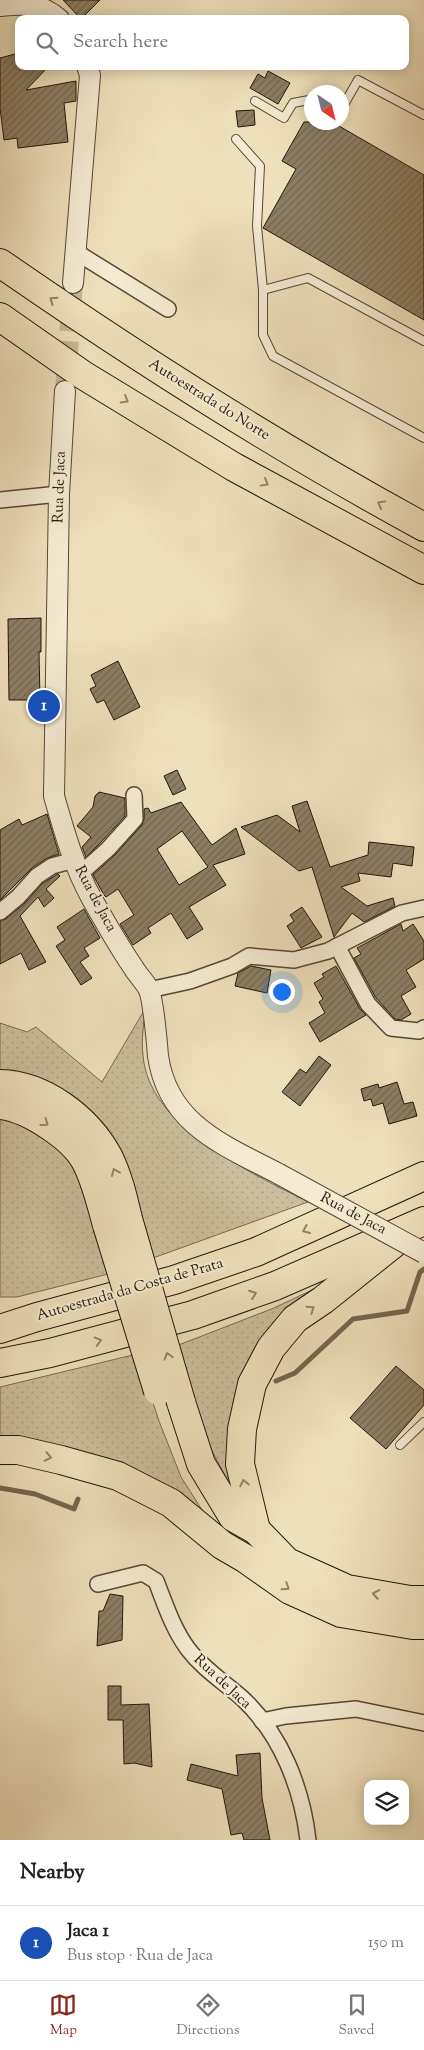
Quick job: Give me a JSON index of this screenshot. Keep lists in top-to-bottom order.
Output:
{
  "streets": {
    "highway": ["Autoestrada do Norte", "Autoestrada da Costa de Prata"],
    "street": ["Rua de Jaca"]
  },
  "north": "bottom right",
  "page": {
    "search": "Search here",
    "pins": "1",
    "heading": "Nearby",
    "list": [
      {
        "mark": "1",
        "name": "Jaca 1",
        "note": "Bus stop · Rua de Jaca",
        "value": "150 m"
      }
    ],
    "nav": ["Map", "Directions", "Saved"]
  }
}
